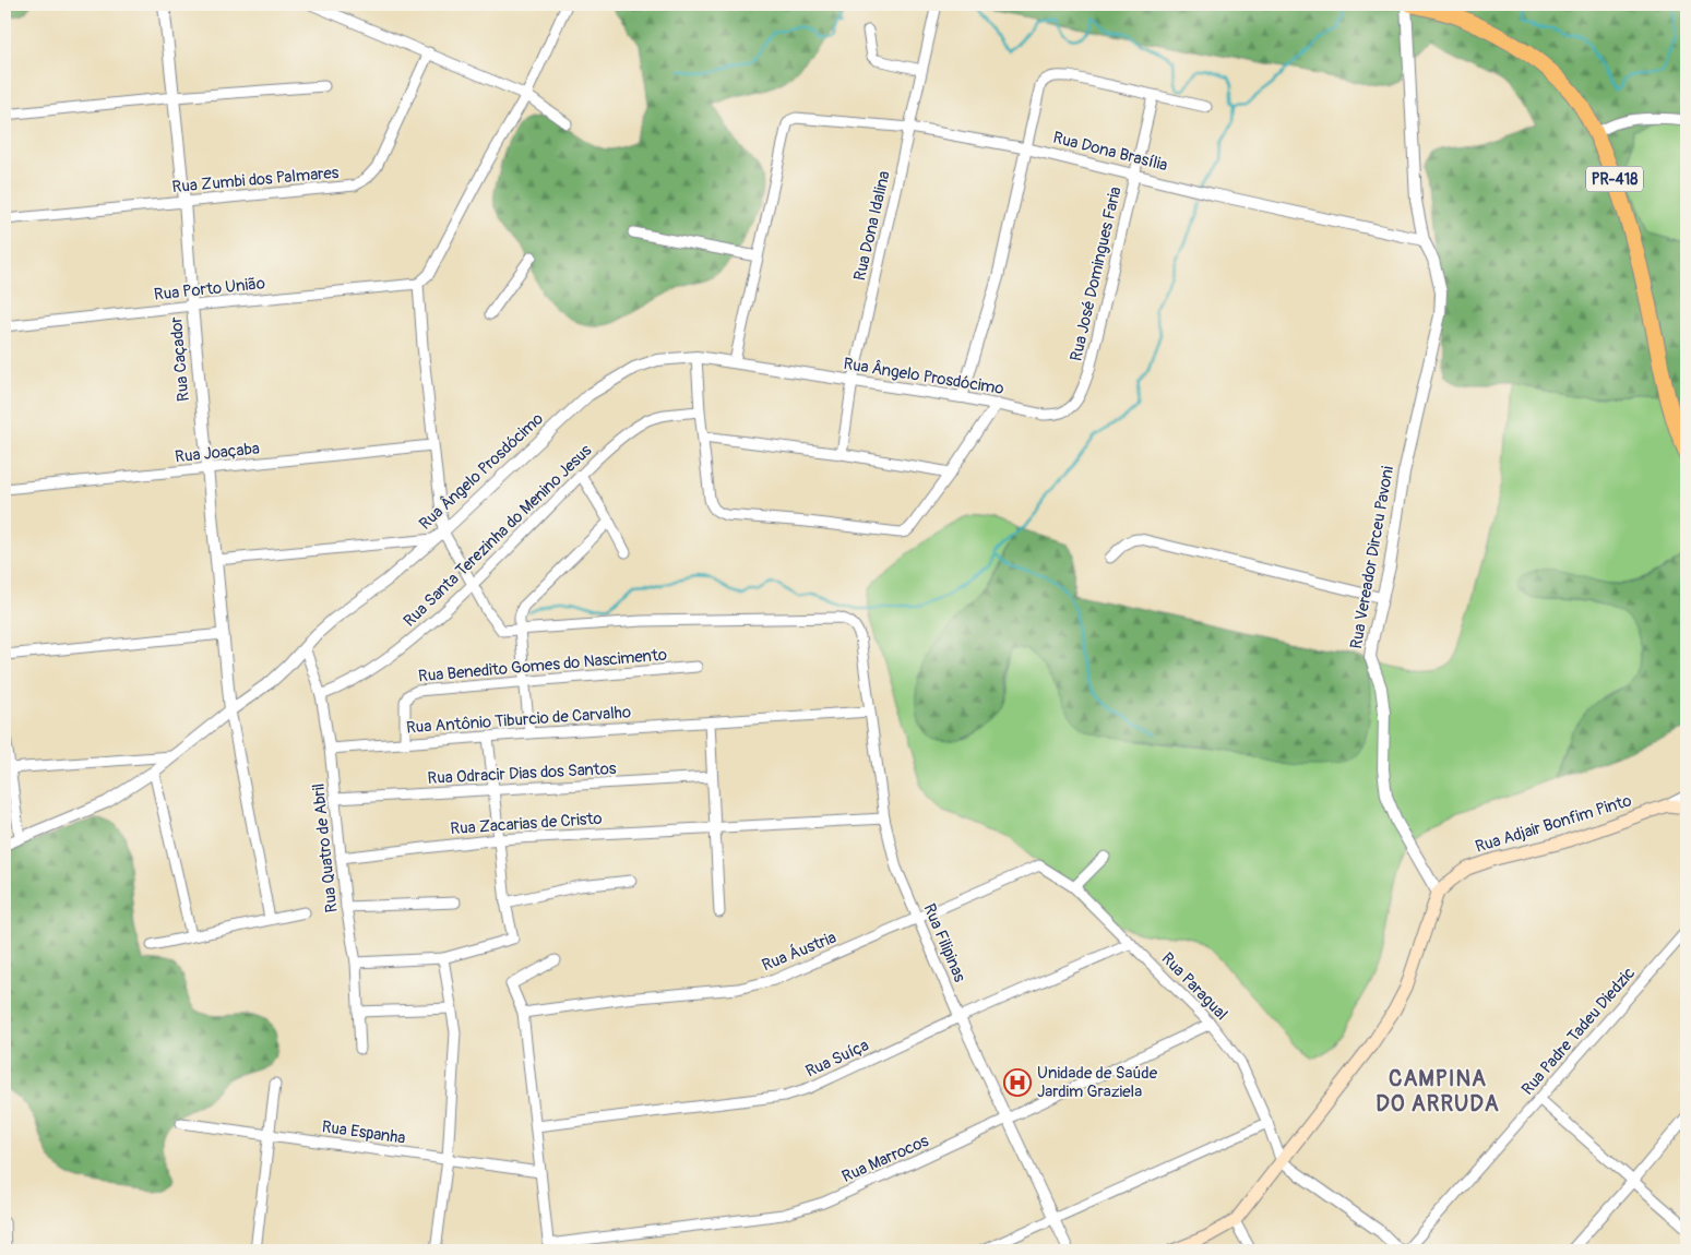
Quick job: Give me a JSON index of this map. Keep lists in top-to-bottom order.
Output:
{
  "streets": {
    "highway": ["PR-418"],
    "main road": ["Rua Adjair Bonfim Pinto"],
    "street": [
      "Rua Dona Brasília",
      "Rua Zumbi dos Palmares",
      "Rua Dona Idalina",
      "Rua José Domingues Faria",
      "Rua Porto União",
      "Rua Caçador",
      "Rua Ângelo Prosdócimo",
      "Rua Joaçaba",
      "Rua Santa Terezinha do Menino Jesus",
      "Rua Vereador Dirceu Pavoni",
      "Rua Benedito Gomes do Nascimento",
      "Rua Antônio Tiburcio de Carvalho",
      "Rua Odracir Dias dos Santos",
      "Rua Zacarias de Cristo",
      "Rua Quatro de Abril",
      "Rua Filipinas",
      "Rua Áustria",
      "Rua Paragual",
      "Rua Padre Tadeu Diedzic",
      "Rua Suíça",
      "Rua Espanha",
      "Rua Marrocos"
    ]
  },
  "crossings": [
    ["Rua Dona Brasília", "Rua Dona Idalina"],
    ["Rua Dona Brasília", "Rua José Domingues Faria"],
    ["Rua Dona Brasília", "Rua Vereador Dirceu Pavoni"],
    ["Rua Zumbi dos Palmares", "Rua Caçador"],
    ["Rua Dona Idalina", "Rua Ângelo Prosdócimo"],
    ["Rua José Domingues Faria", "Rua Ângelo Prosdócimo"],
    ["Rua Porto União", "Rua Caçador"],
    ["Rua Caçador", "Rua Ângelo Prosdócimo"],
    ["Rua Caçador", "Rua Joaçaba"],
    ["Rua Ângelo Prosdócimo", "Rua Quatro de Abril"],
    ["Rua Santa Terezinha do Menino Jesus", "Rua Quatro de Abril"],
    ["Rua Vereador Dirceu Pavoni", "Rua Adjair Bonfim Pinto"],
    ["Rua Benedito Gomes do Nascimento", "Rua Antônio Tiburcio de Carvalho"],
    ["Rua Antônio Tiburcio de Carvalho", "Rua Quatro de Abril"],
    ["Rua Antônio Tiburcio de Carvalho", "Rua Filipinas"],
    ["Rua Odracir Dias dos Santos", "Rua Quatro de Abril"],
    ["Rua Zacarias de Cristo", "Rua Quatro de Abril"],
    ["Rua Zacarias de Cristo", "Rua Filipinas"],
    ["Rua Filipinas", "Rua Áustria"],
    ["Rua Filipinas", "Rua Suíça"],
    ["Rua Filipinas", "Rua Marrocos"],
    ["Rua Áustria", "Rua Paragual"],
    ["Rua Paragual", "Rua Suíça"],
    ["Rua Paragual", "Rua Marrocos"]
  ],
  "districts": ["CAMPINA DO ARRUDA"],
  "places": {
    "hospital": ["Unidade de Saúde Jardim Graziela"]
  }
}
